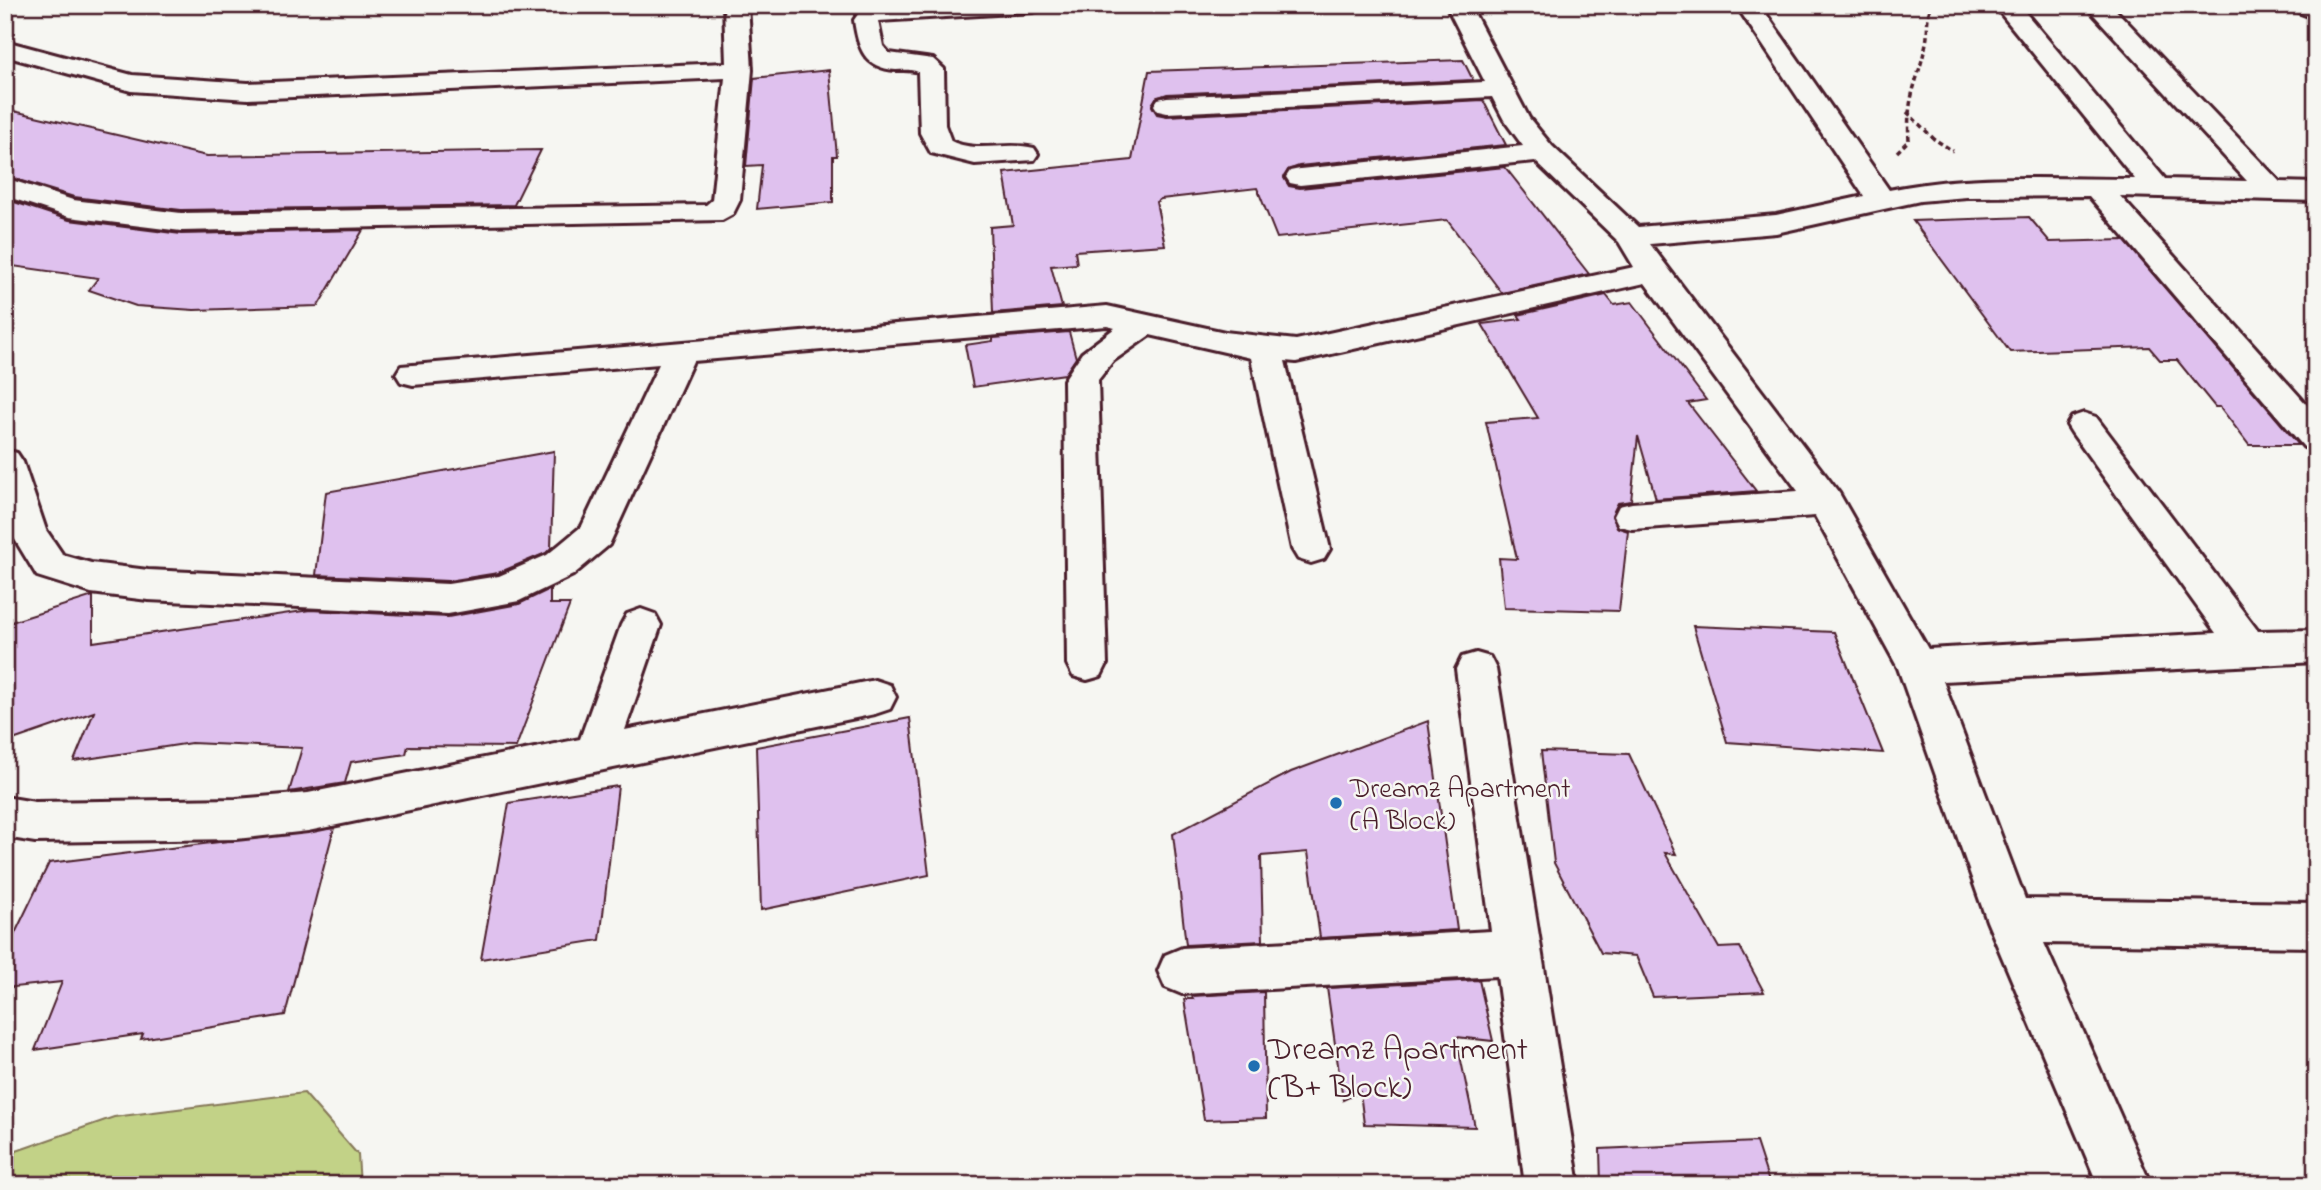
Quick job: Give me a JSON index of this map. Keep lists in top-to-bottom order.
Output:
{
  "places": ["Dreamz Apartment (A Block)", "Dreamz Apartment (B+ Block)"]
}
